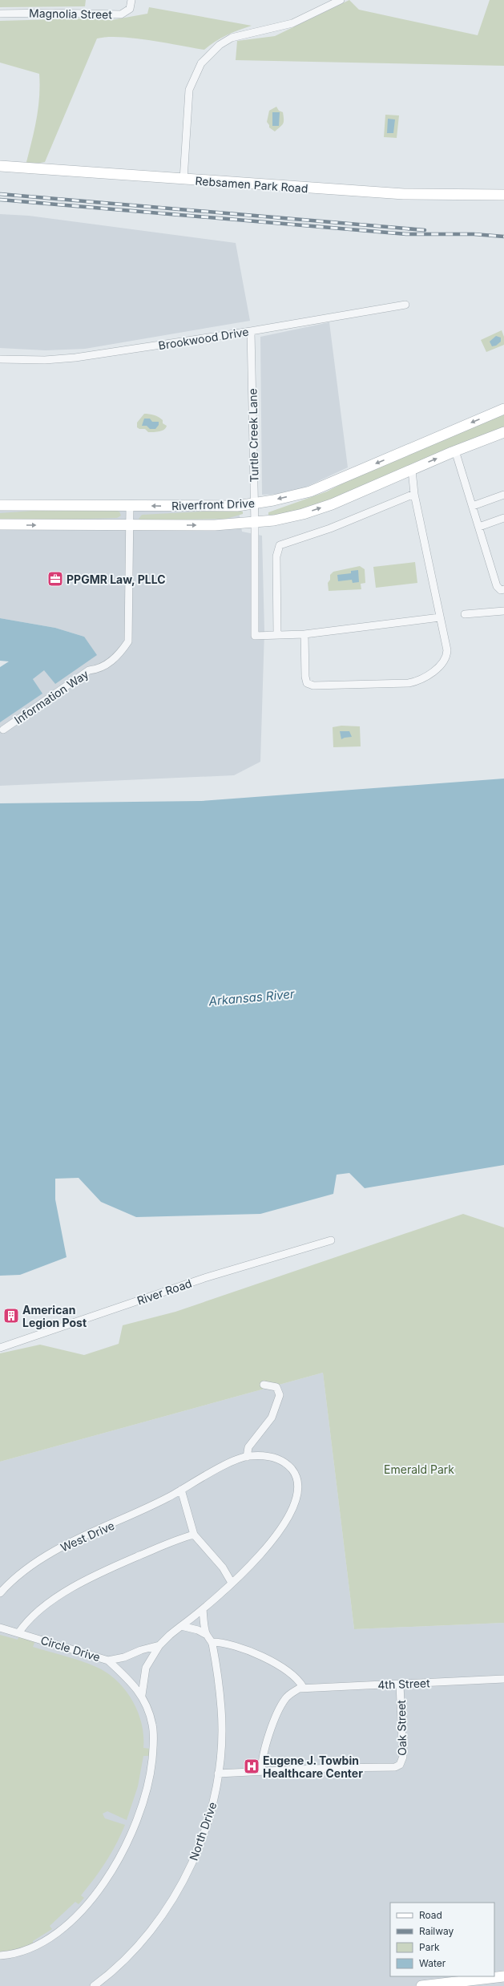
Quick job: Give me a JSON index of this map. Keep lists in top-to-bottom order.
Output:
{
  "streets": {
    "street": [
      "Magnolia Street",
      "Rebsamen Park Road",
      "Brookwood Drive",
      "Turtle Creek Lane",
      "Riverfront Drive",
      "Information Way",
      "River Road",
      "West Drive",
      "Circle Drive",
      "4th Street",
      "Oak Street",
      "North Drive"
    ]
  },
  "crossings": [
    ["Brookwood Drive", "Turtle Creek Lane"],
    ["Turtle Creek Lane", "Riverfront Drive"],
    ["Riverfront Drive", "Information Way"],
    ["West Drive", "Circle Drive"],
    ["West Drive", "North Drive"],
    ["4th Street", "Oak Street"]
  ],
  "water": ["Arkansas River"],
  "parks": ["Emerald Park"],
  "places": {
    "office": ["PPGMR Law, PLLC"],
    "building": ["American Legion Post"],
    "hospital": ["Eugene J. Towbin Healthcare Center"]
  },
  "legend": [
    "Road",
    "Railway",
    "Park",
    "Water"
  ]
}
